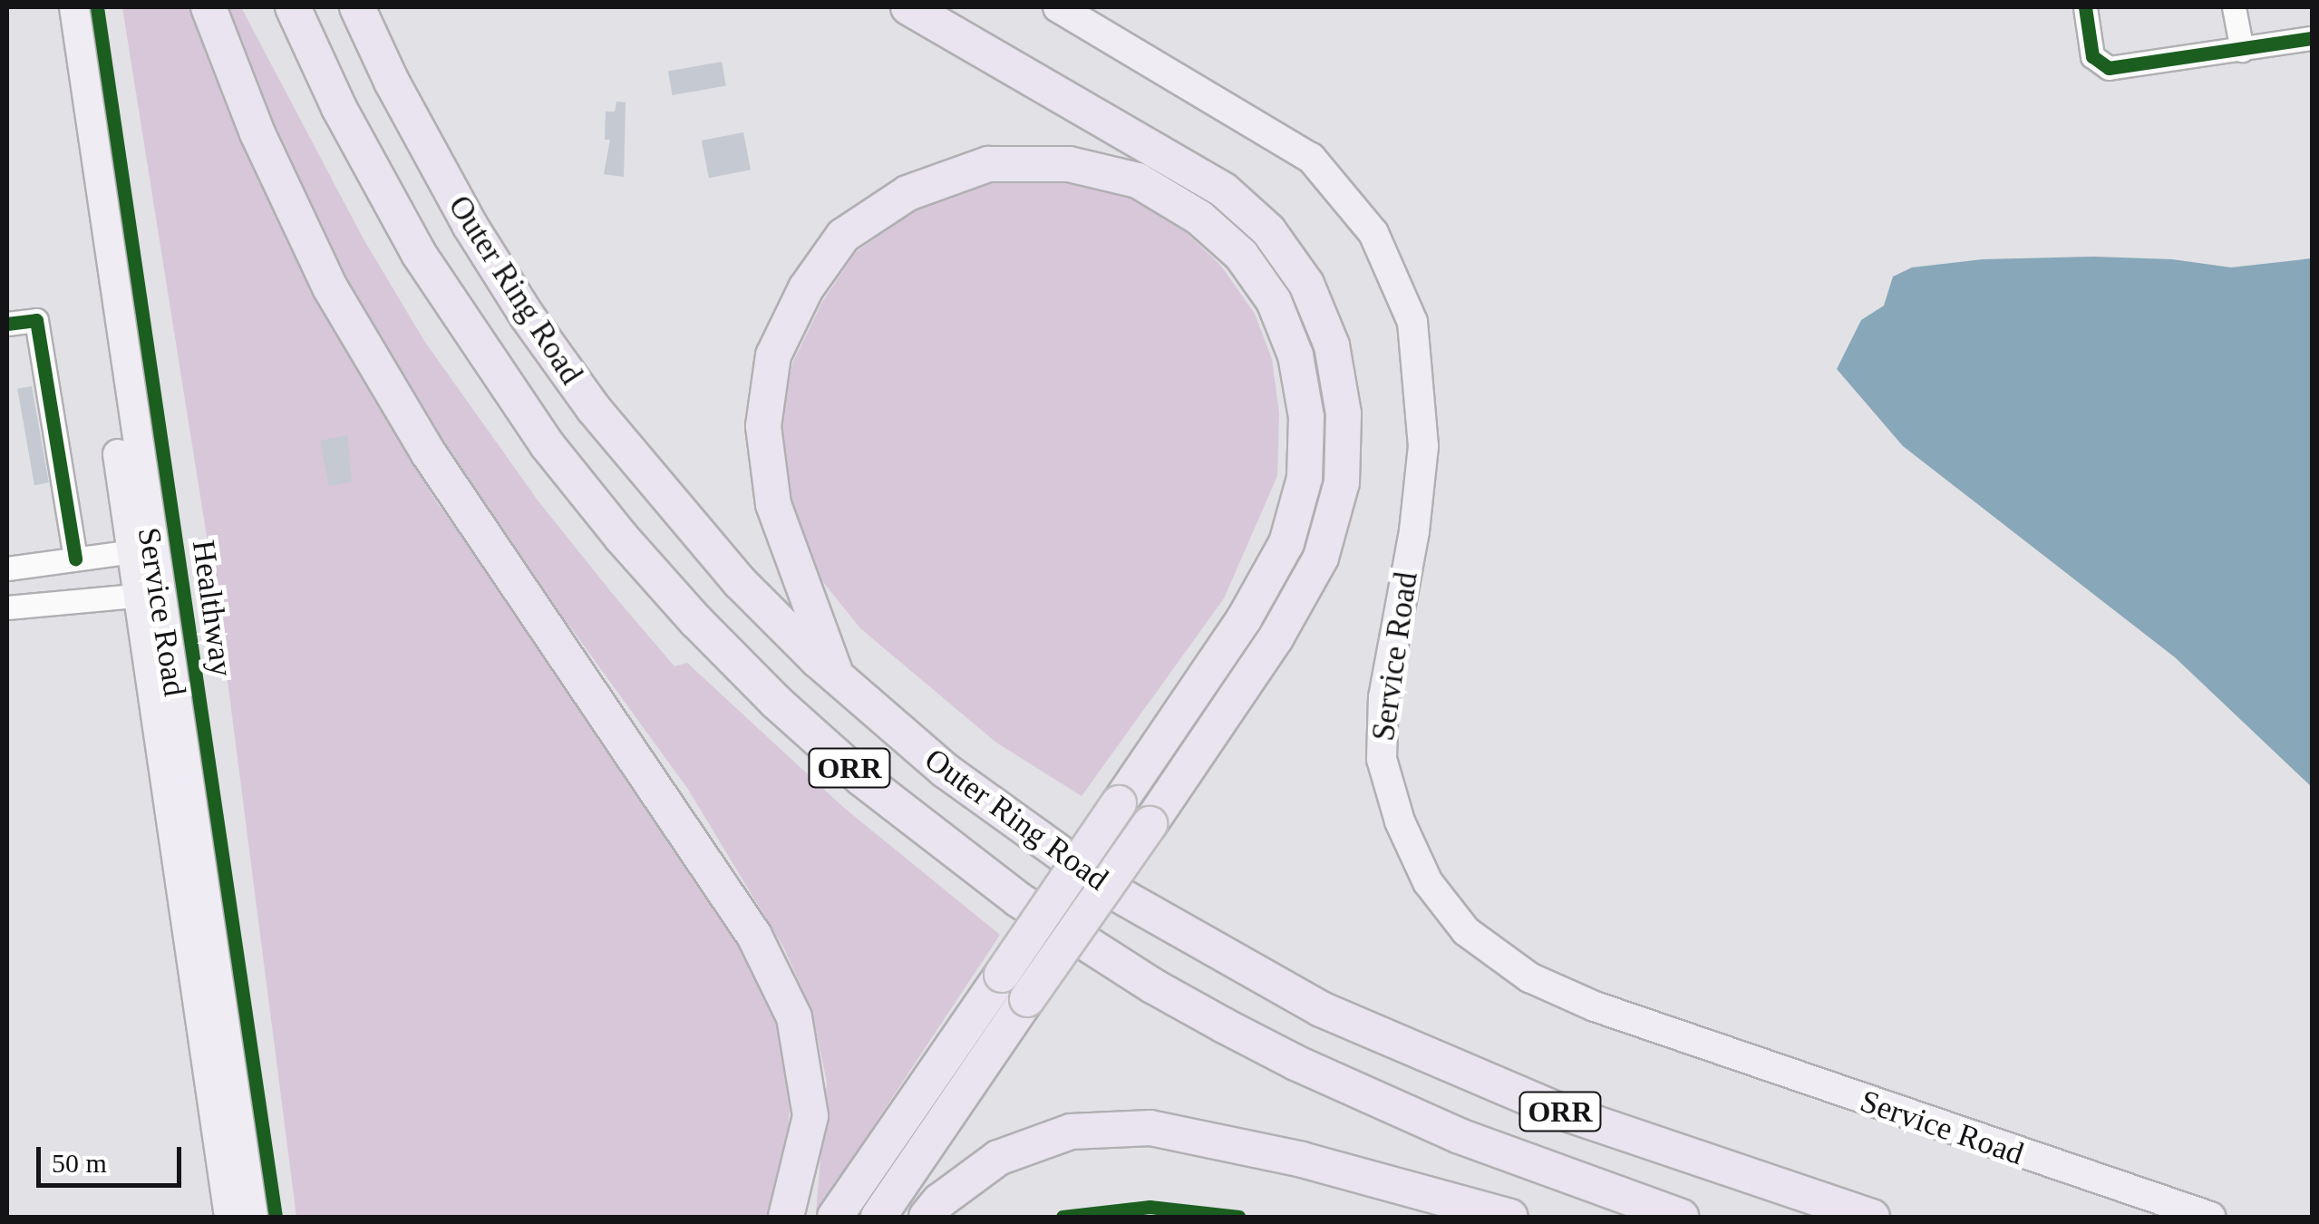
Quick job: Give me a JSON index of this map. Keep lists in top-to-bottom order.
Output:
{
  "streets": {
    "highway": ["Outer Ring Road", "ORR"],
    "main road": ["Service Road"],
    "cycle path": ["Healthway"]
  },
  "scale_bar": "50 m"
}
